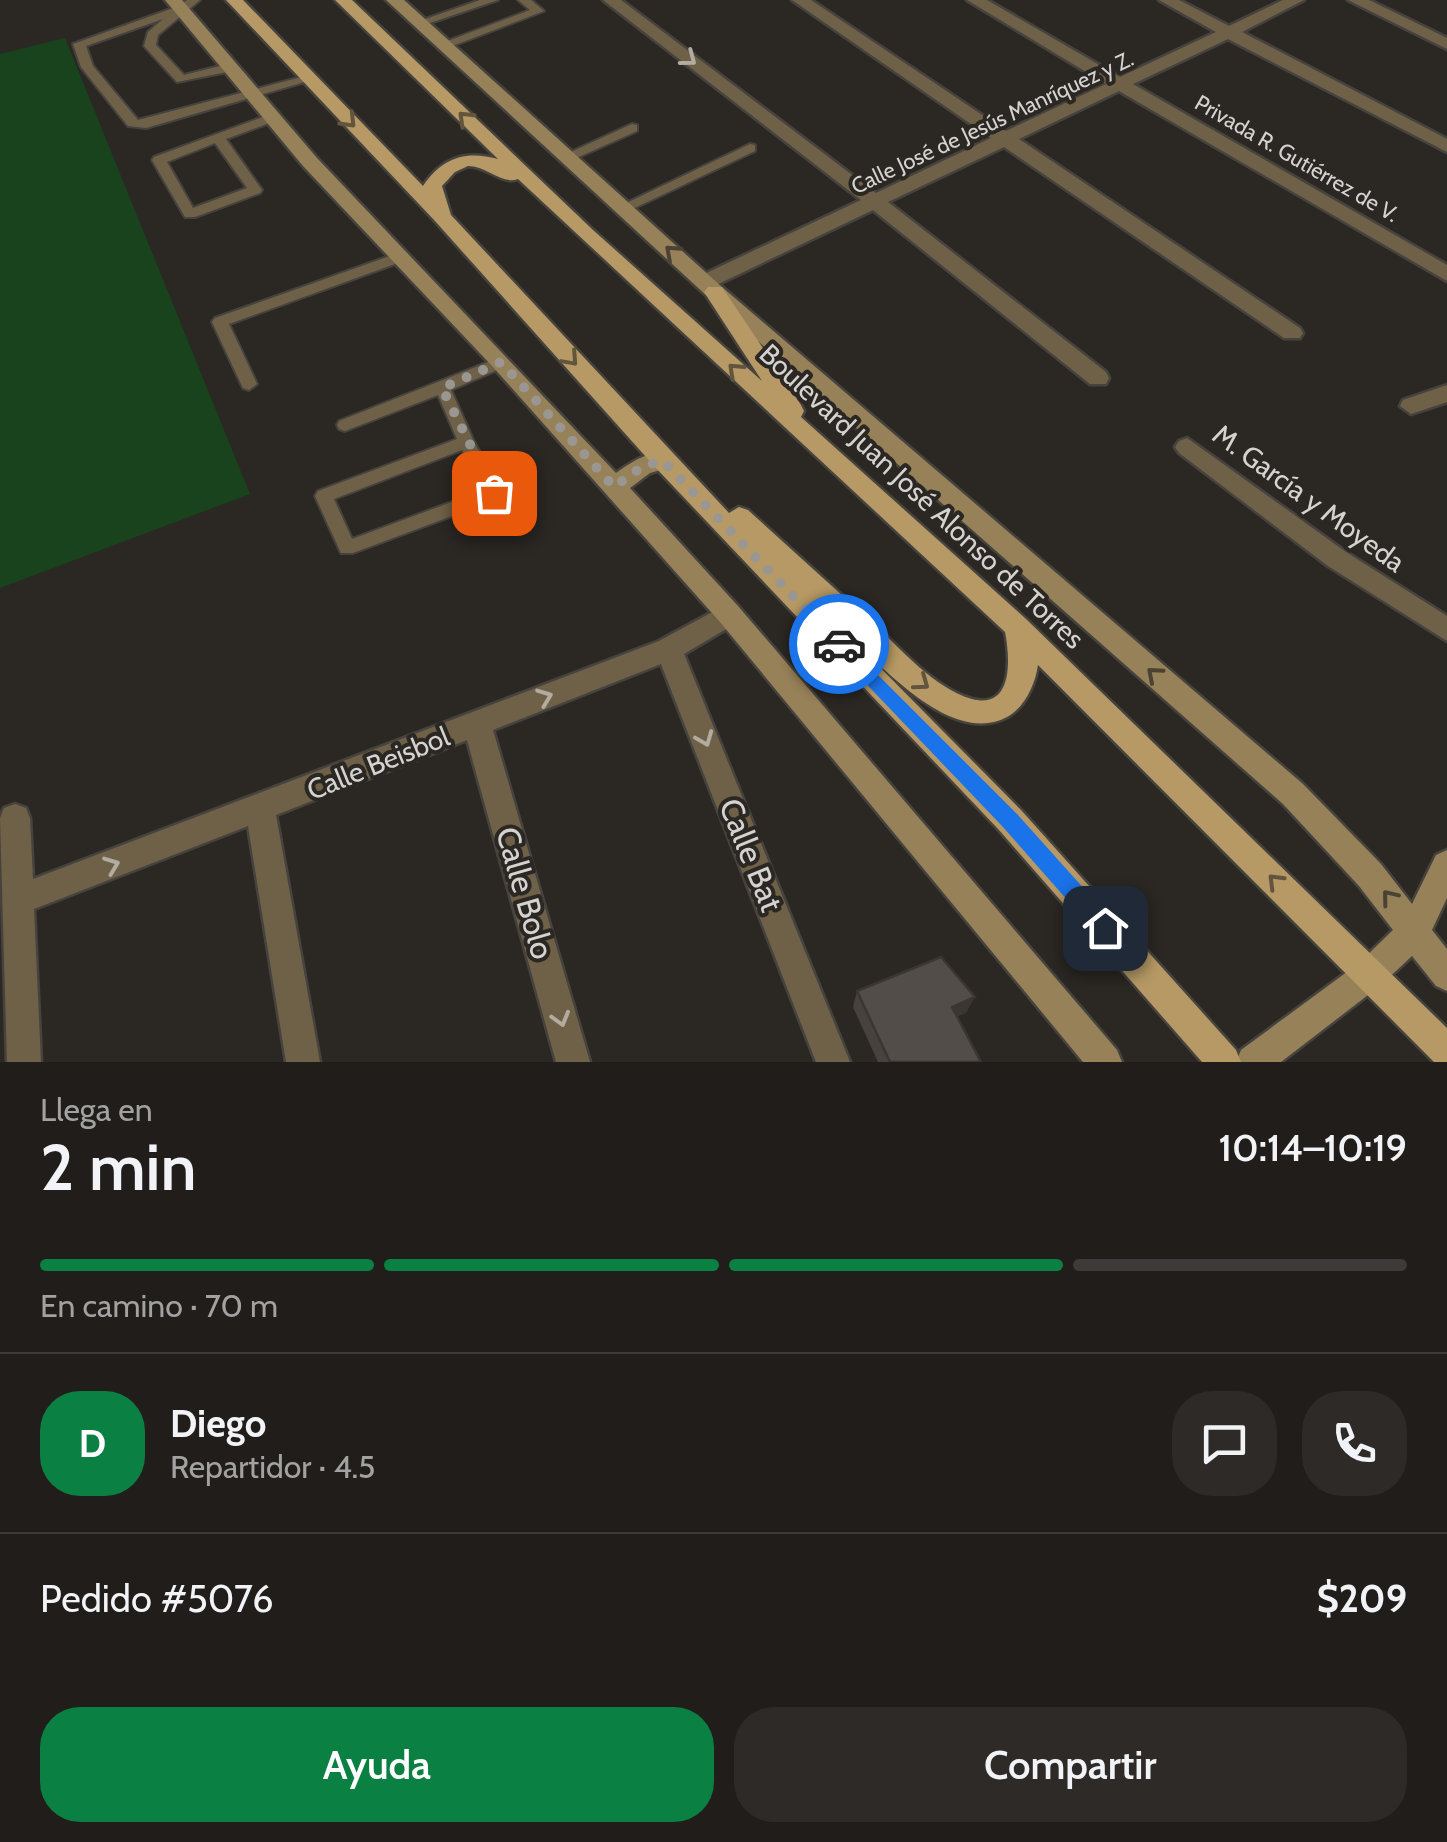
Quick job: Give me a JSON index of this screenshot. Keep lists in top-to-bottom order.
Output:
{
  "streets": {
    "main road": ["Boulevard Juan José Alonso de Torres"],
    "street": [
      "Calle José de Jesús Manríquez y Z.",
      "Privada R. Gutiérrez de V.",
      "M. García y Moyeda",
      "Calle Beisbol",
      "Calle Bat",
      "Calle Bolo"
    ]
  },
  "crossings": [
    ["Calle José de Jesús Manríquez y Z.", "Privada R. Gutiérrez de V."],
    ["Calle Beisbol", "Calle Bat"],
    ["Calle Beisbol", "Calle Bolo"]
  ],
  "one_way": ["Calle Beisbol", "Calle Bolo"],
  "page": {
    "heading": ["2 min", "Llega en", "10:14–10:19"],
    "panel": [
      "Diego",
      "Repartidor · 4.5",
      "Pedido #5076",
      "$209"
    ],
    "bar": "En camino · 70 m",
    "round": "D",
    "buttons": ["Ayuda", "Compartir"]
  }
}
